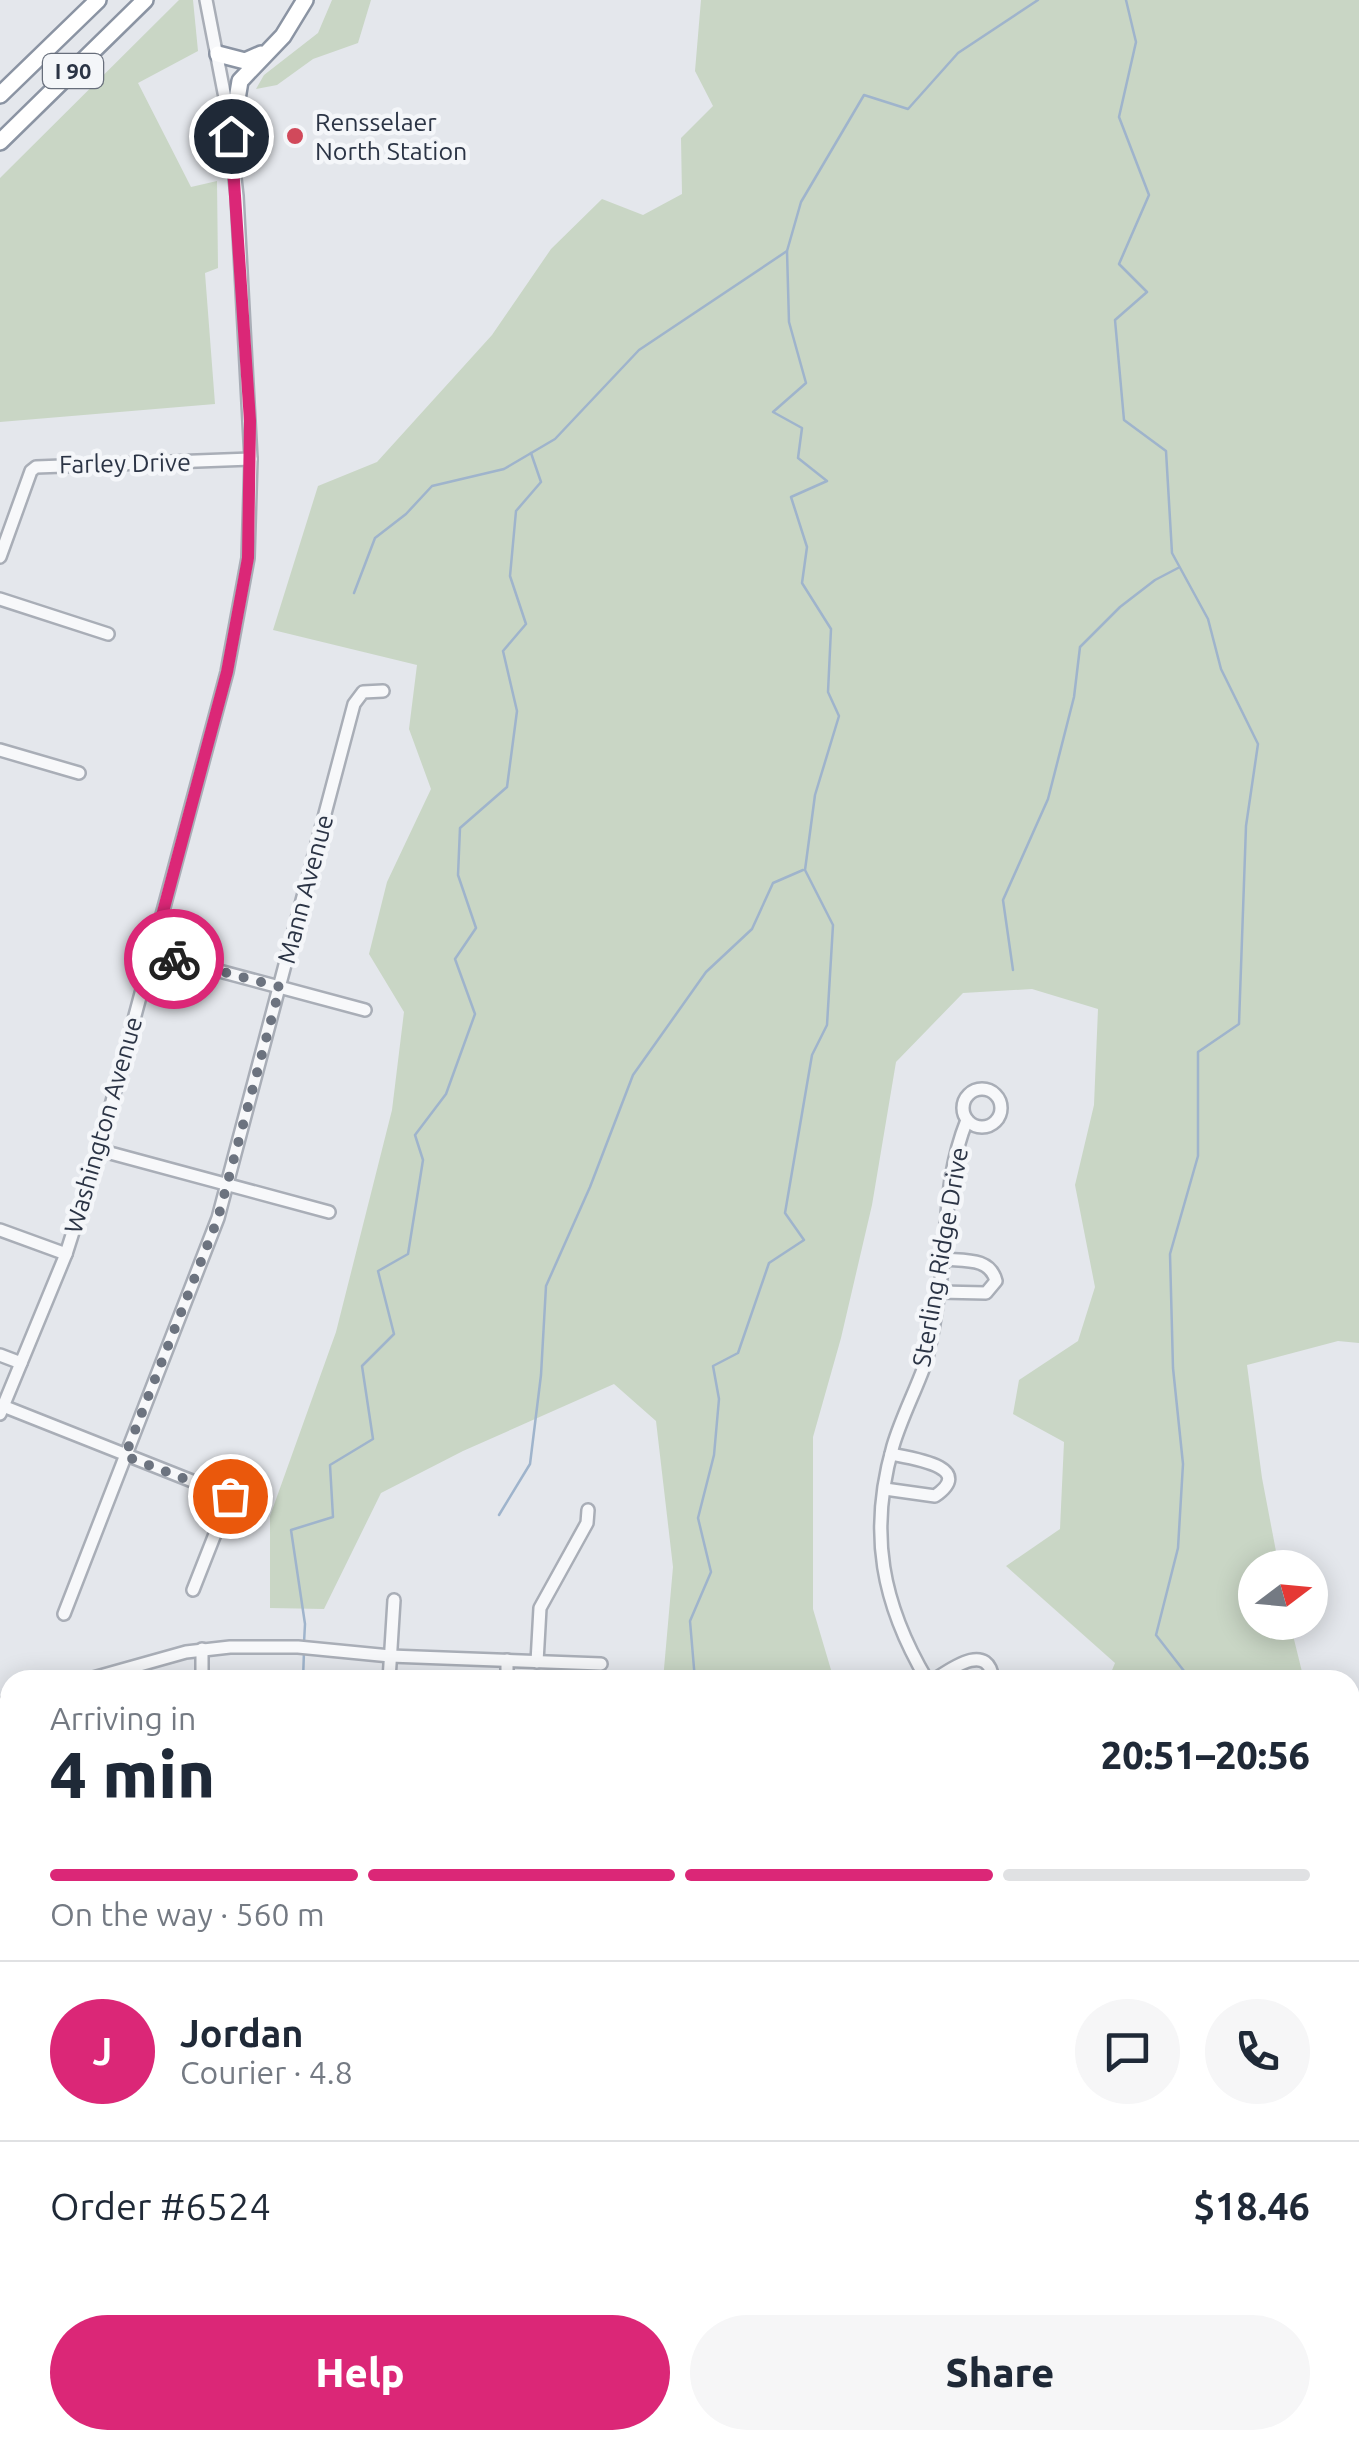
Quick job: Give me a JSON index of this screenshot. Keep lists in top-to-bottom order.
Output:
{
  "streets": {
    "highway": ["I 90"],
    "street": [
      "Farley Drive",
      "Mann Avenue",
      "Washington Avenue",
      "Sterling Ridge Drive"
    ]
  },
  "crossings": [
    ["Farley Drive", "Washington Avenue"]
  ],
  "places": ["Rensselaer North Station"],
  "north": "right",
  "page": {
    "heading": ["4 min", "Arriving in", "20:51–20:56"],
    "panel": [
      "Jordan",
      "Courier · 4.8",
      "Order #6524",
      "$18.46"
    ],
    "bar": "On the way · 560 m",
    "round": "J",
    "buttons": ["Help", "Share"]
  }
}
